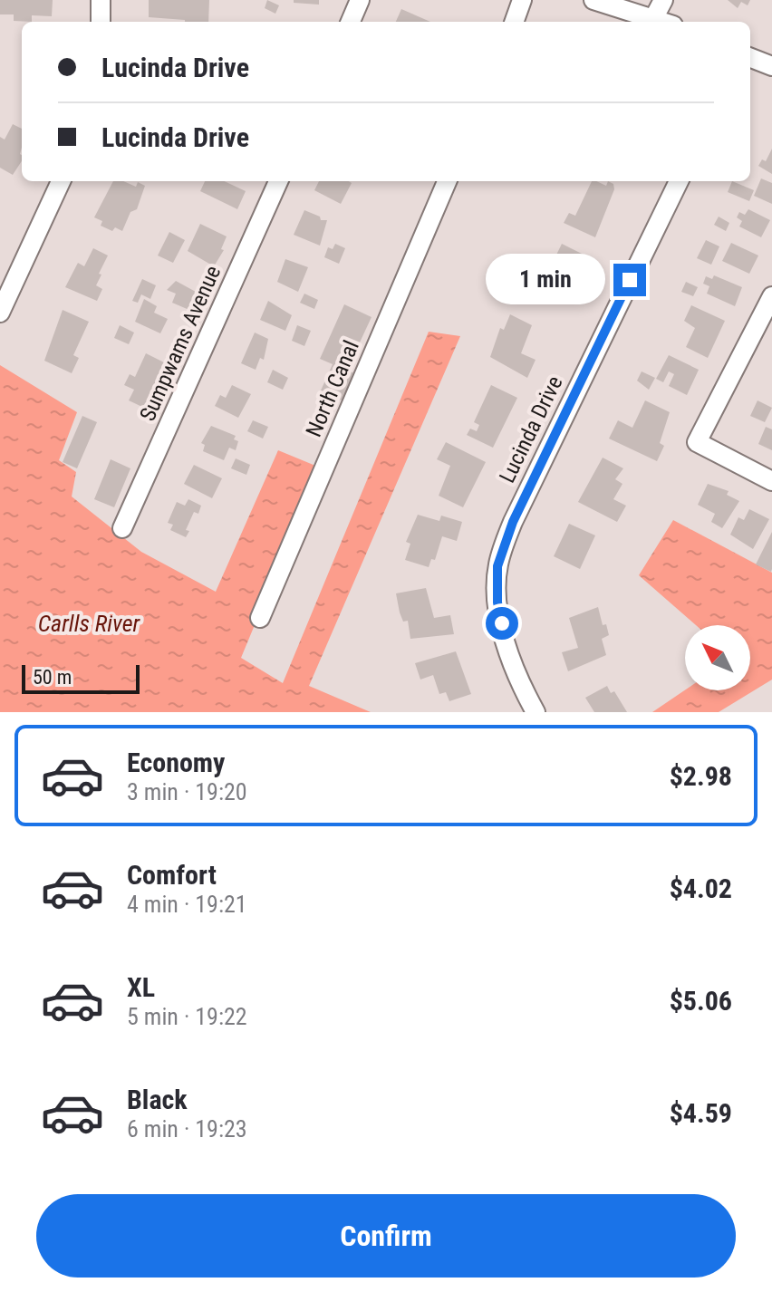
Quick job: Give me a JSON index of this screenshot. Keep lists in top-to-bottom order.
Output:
{
  "streets": {
    "street": ["Sumpwams Avenue", "North Canal", "Lucinda Drive"]
  },
  "water": ["Carlls River"],
  "scale_bar": "50 m",
  "north": "top left",
  "page": {
    "banner": ["Lucinda Drive", "Lucinda Drive"],
    "bubble": "1 min",
    "scale": "50 m",
    "list": [
      {
        "name": "Economy",
        "note": "3 min · 19:20",
        "value": "$2.98"
      },
      {
        "name": "Comfort",
        "note": "4 min · 19:21",
        "value": "$4.02"
      },
      {
        "name": "XL",
        "note": "5 min · 19:22",
        "value": "$5.06"
      },
      {
        "name": "Black",
        "note": "6 min · 19:23",
        "value": "$4.59"
      }
    ],
    "buttons": "Confirm"
  }
}
